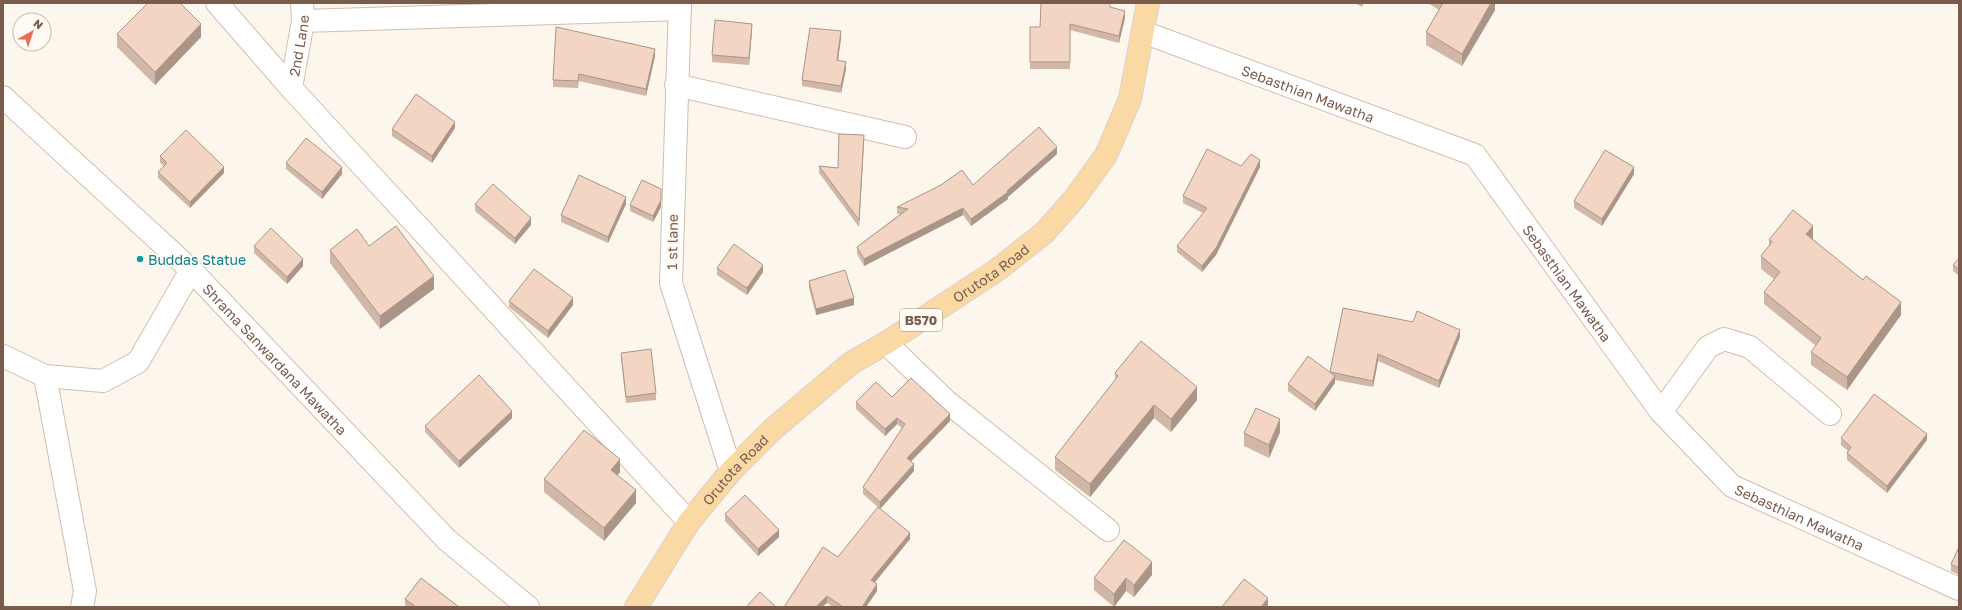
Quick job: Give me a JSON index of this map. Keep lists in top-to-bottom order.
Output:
{
  "streets": {
    "main road": ["Orutota Road", "B570"],
    "street": [
      "2nd Lane",
      "Sebasthian Mawatha",
      "1 st lane",
      "Shrama Sanwardana Mawatha"
    ]
  },
  "crossings": [
    ["Sebasthian Mawatha", "Orutota Road"],
    ["1 st lane", "Orutota Road"]
  ],
  "places": ["Buddas Statue"],
  "north": "top right"
}
